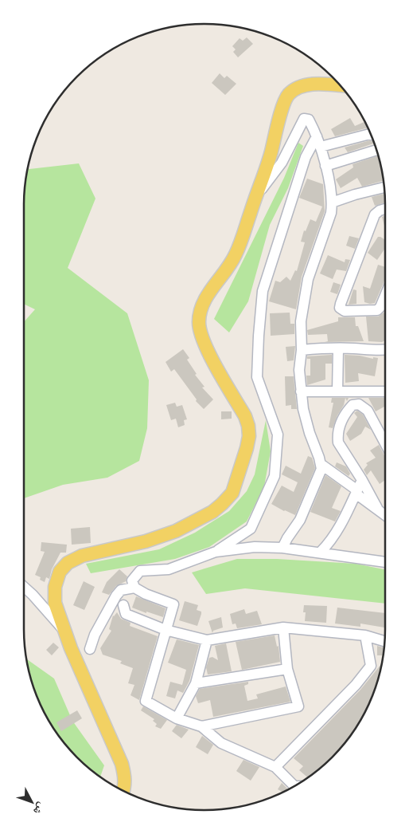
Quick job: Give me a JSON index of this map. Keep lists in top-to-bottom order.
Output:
{
  "north": "bottom right"
}
